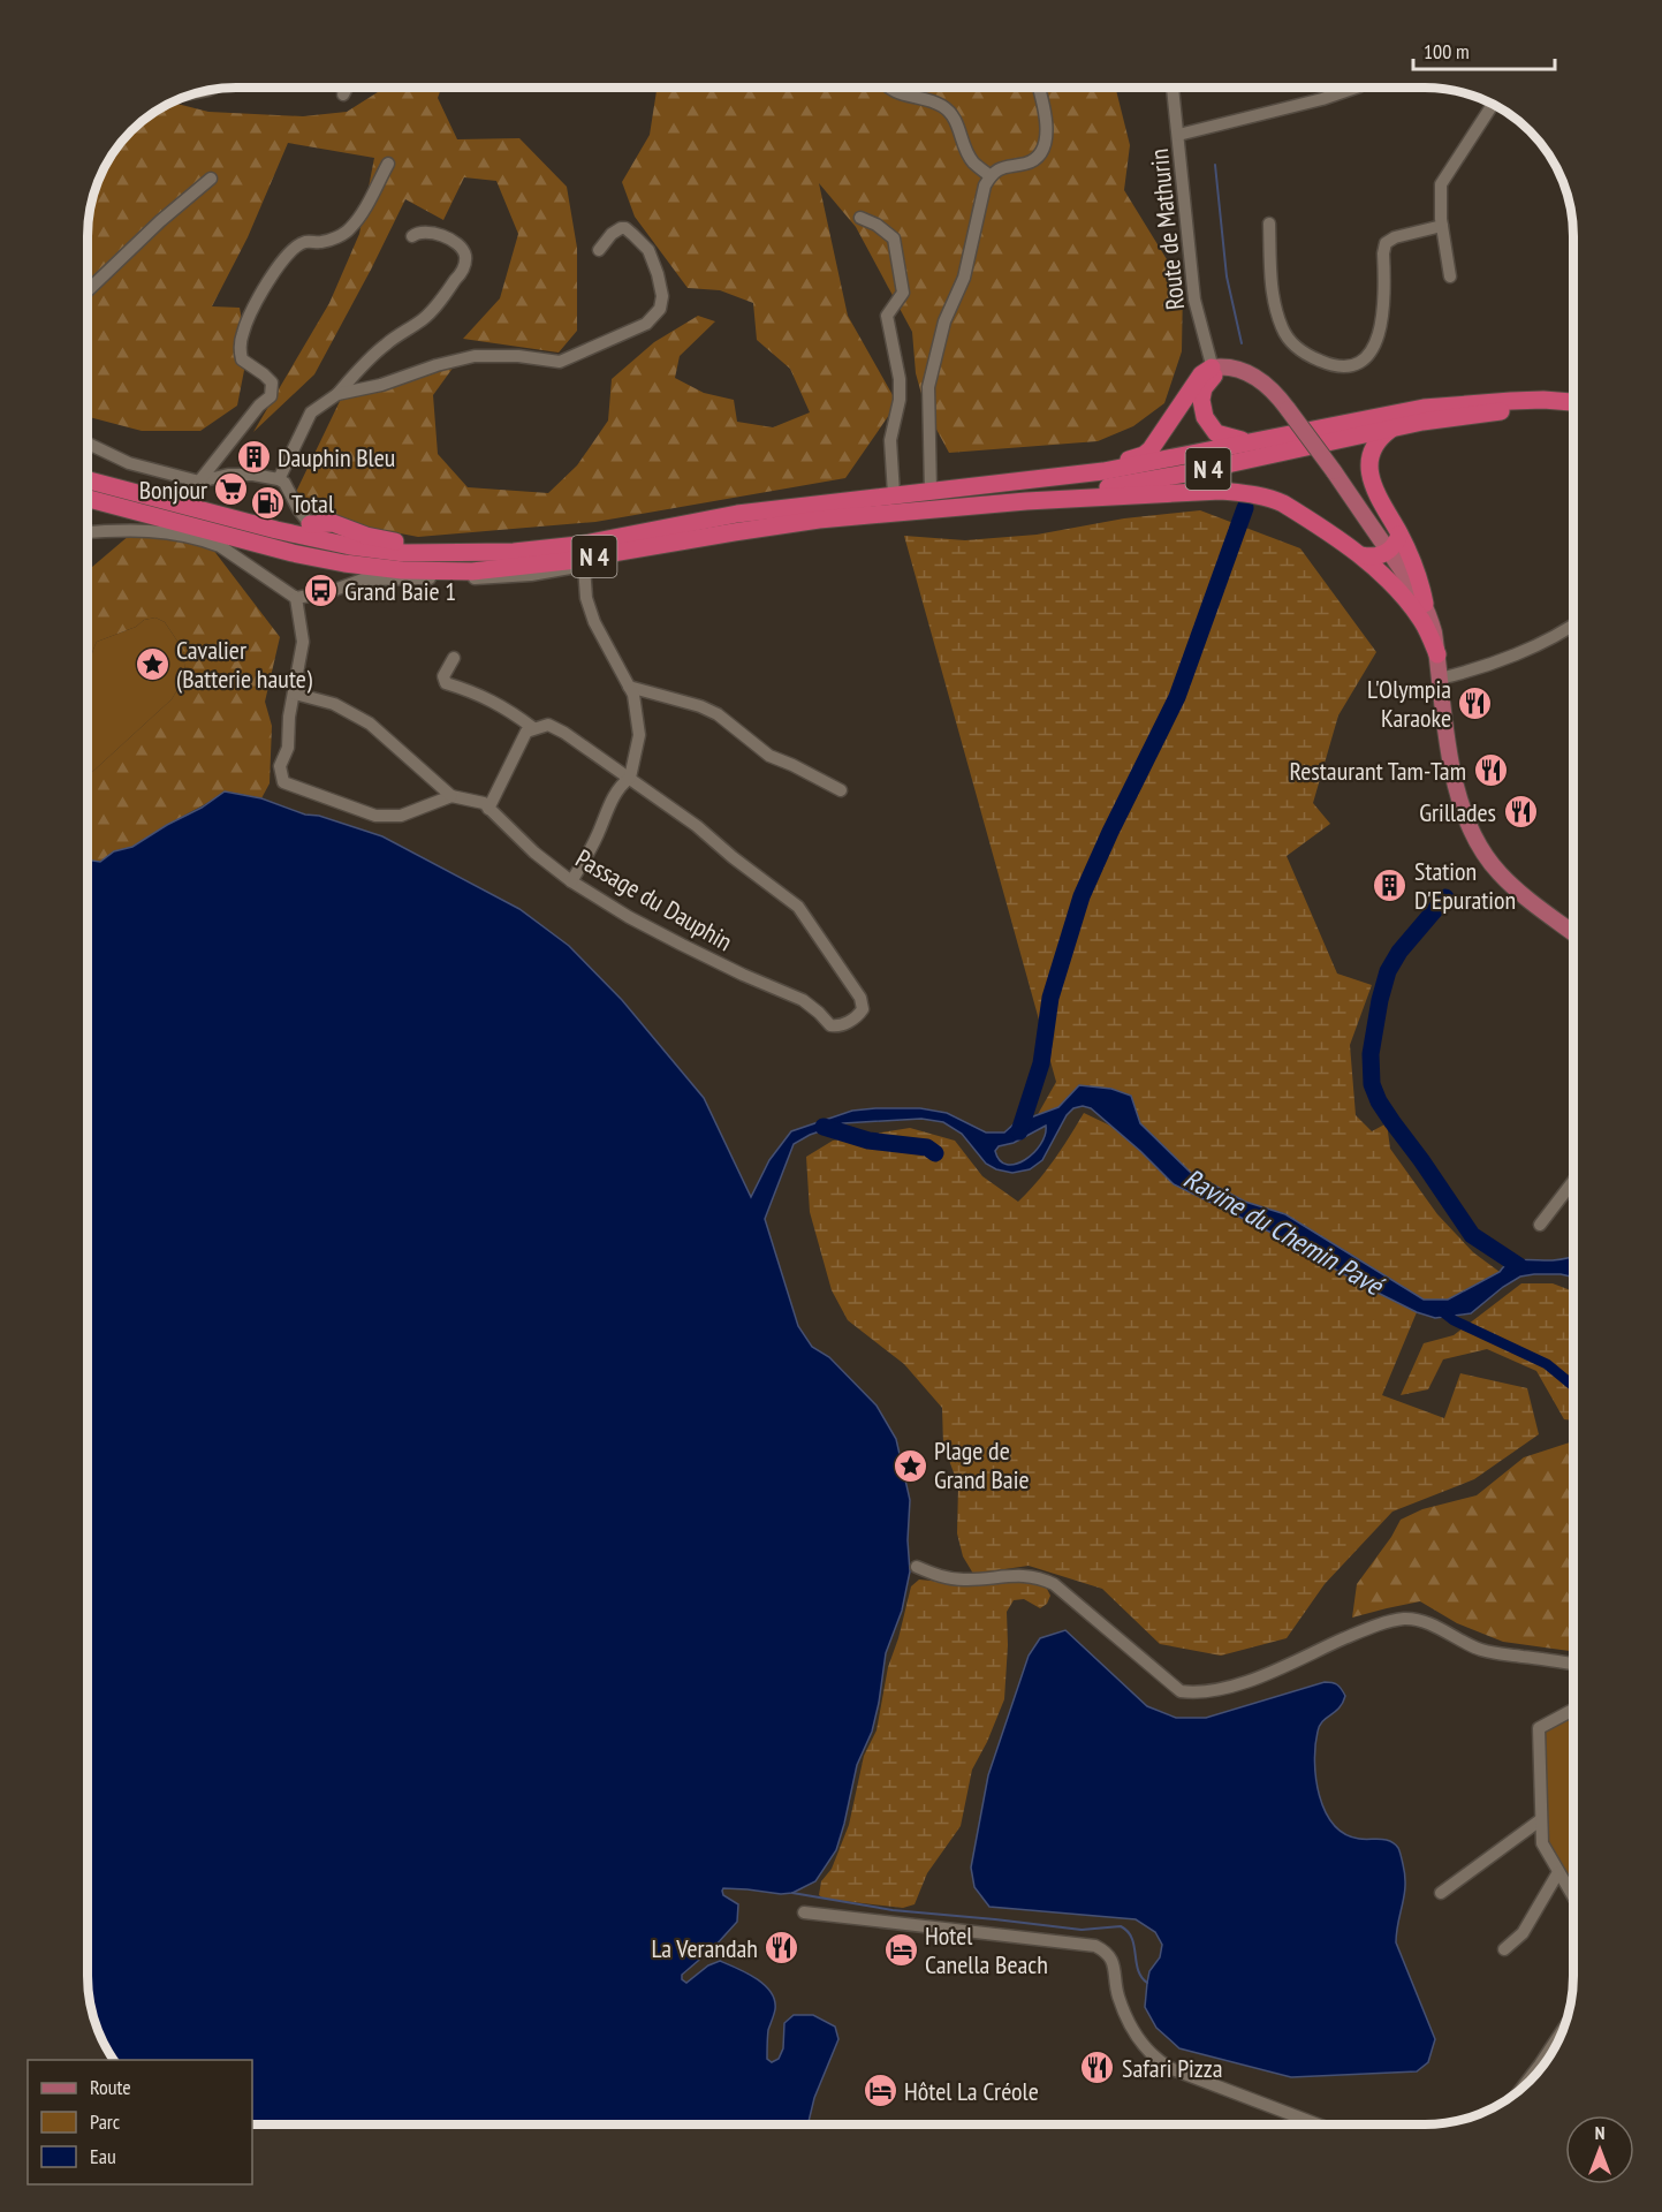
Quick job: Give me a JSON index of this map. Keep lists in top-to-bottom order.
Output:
{
  "streets": {
    "highway": ["N 4"],
    "street": ["Route de Mathurin", "Passage du Dauphin"]
  },
  "water": ["Ravine du Chemin Pavé"],
  "places": {
    "building": ["Dauphin Bleu", "Station D'Epuration"],
    "supermarket": ["Bonjour"],
    "fuel station": ["Total"],
    "bus stop": ["Grand Baie 1"],
    "place": ["Cavalier (Batterie haute)", "Plage de Grand Baie"],
    "restaurant": [
      "L'Olympia Karaoke",
      "Restaurant Tam-Tam",
      "Grillades",
      "La Verandah",
      "Safari Pizza"
    ],
    "hotel": ["Hotel Canella Beach", "Hôtel La Créole"]
  },
  "legend": ["Route", "Parc", "Eau"],
  "scale_bar": "100 m",
  "north": "top"
}
